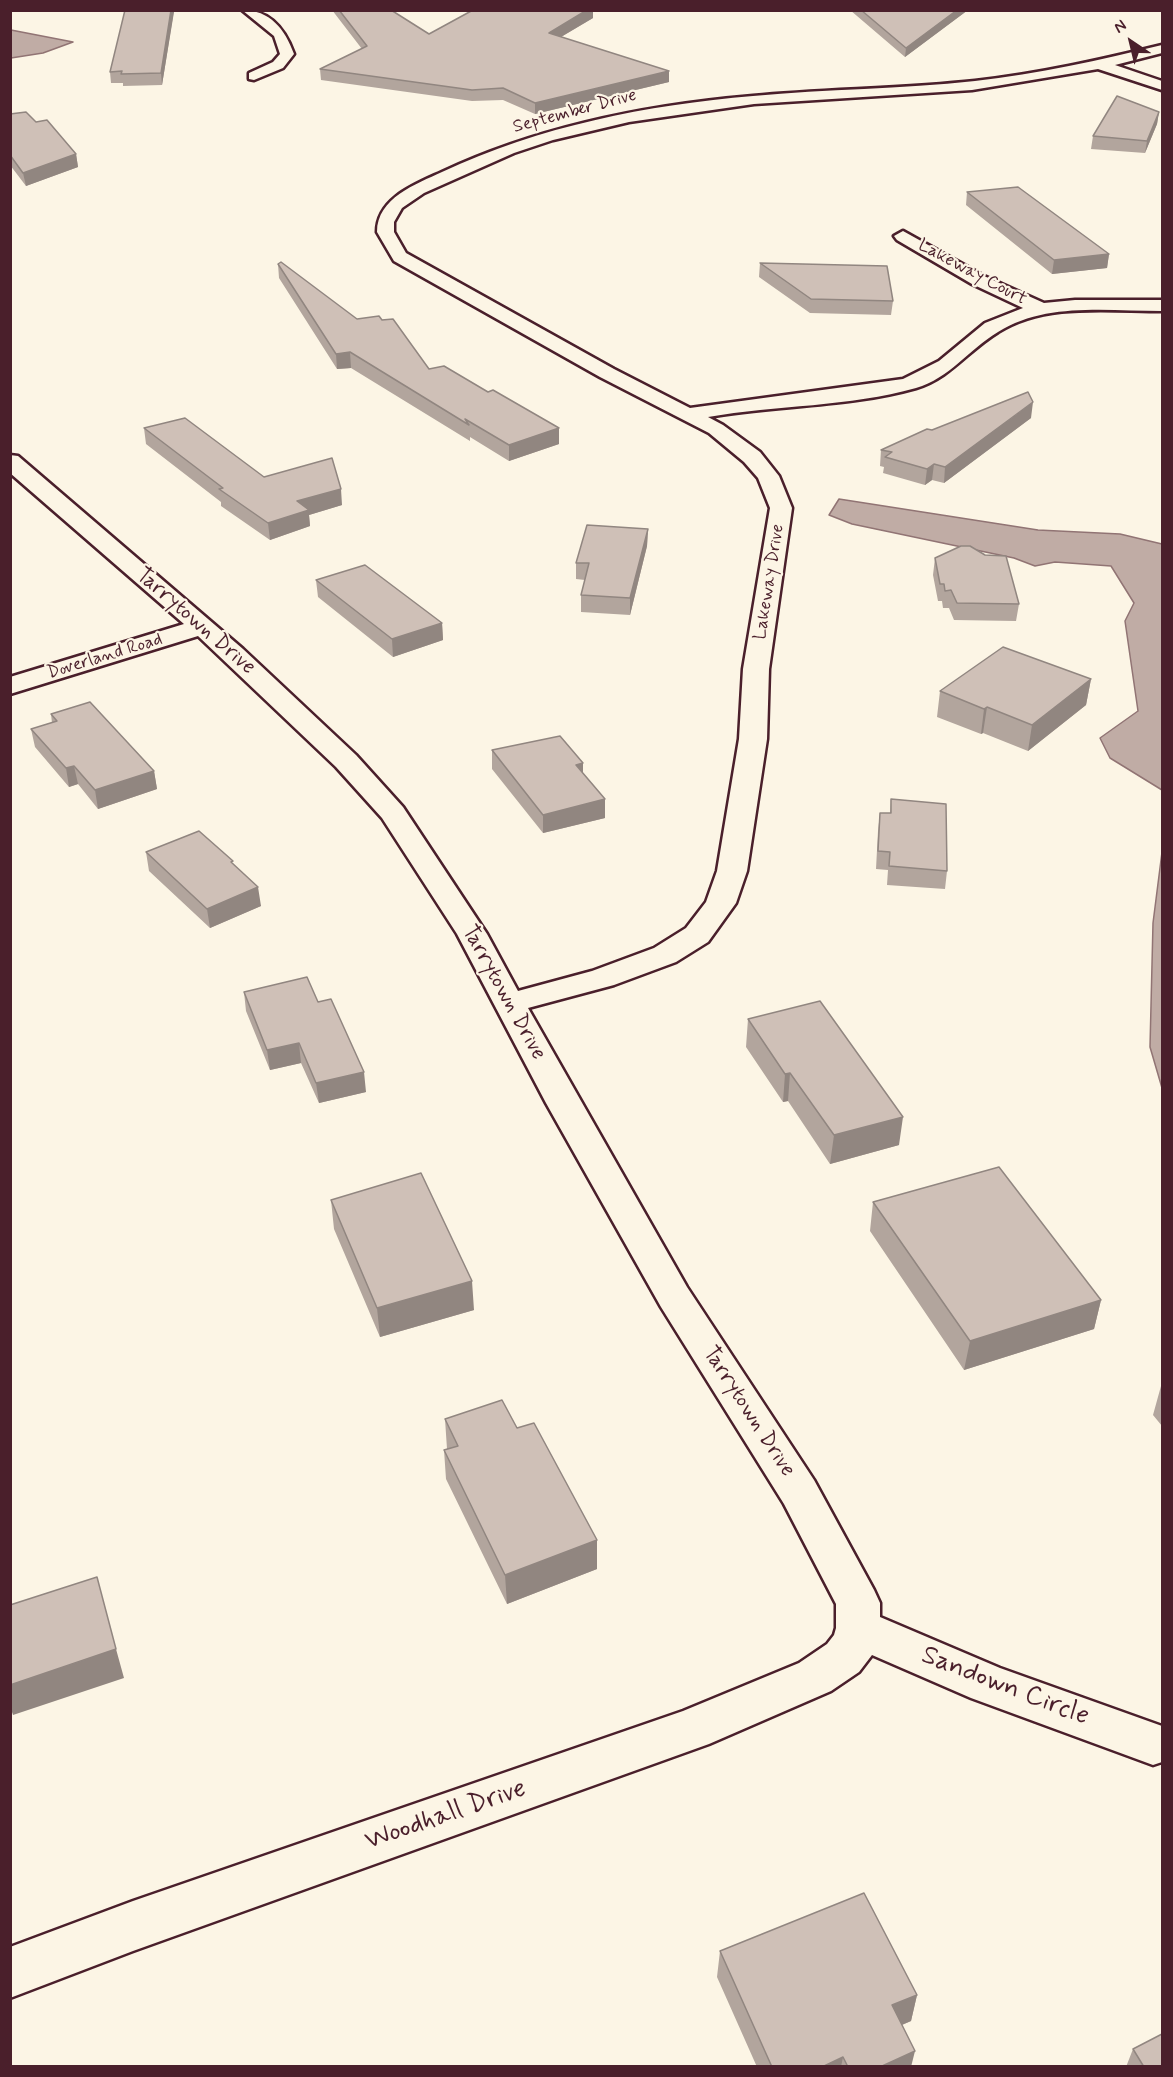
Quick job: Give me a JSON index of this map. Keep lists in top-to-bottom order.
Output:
{
  "streets": {
    "street": [
      "September Drive",
      "Lakeway Court",
      "Lakeway Drive",
      "Tarrytown Drive",
      "Doverland Road",
      "Sandown Circle",
      "Woodhall Drive"
    ]
  },
  "crossings": [
    ["September Drive", "Lakeway Drive"],
    ["Lakeway Drive", "Tarrytown Drive"],
    ["Tarrytown Drive", "Doverland Road"],
    ["Tarrytown Drive", "Sandown Circle"],
    ["Tarrytown Drive", "Woodhall Drive"],
    ["Sandown Circle", "Woodhall Drive"]
  ],
  "north": "top left"
}
